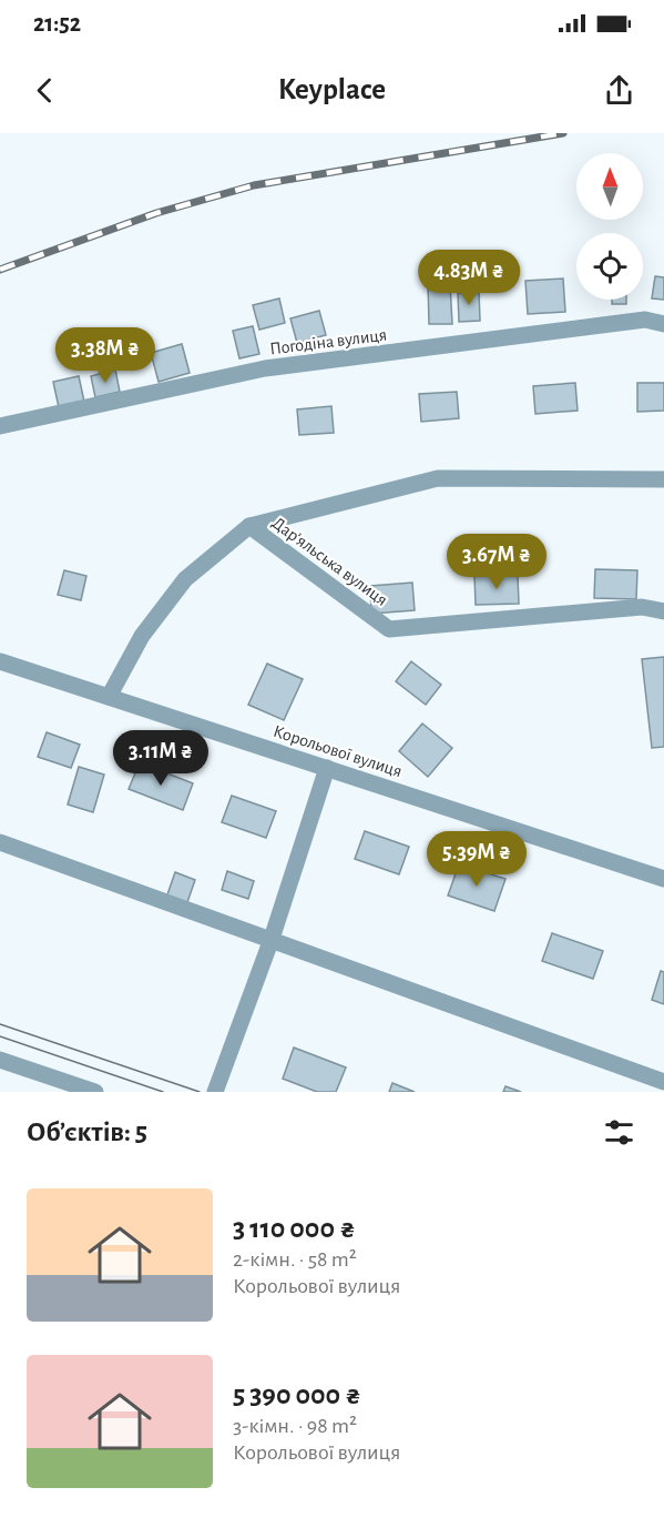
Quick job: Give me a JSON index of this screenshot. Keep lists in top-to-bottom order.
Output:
{
  "streets": {
    "street": ["Погодіна вулиця", "Дар’яльська вулиця", "Корольової вулиця"]
  },
  "north": "top",
  "page": {
    "status": "21:52",
    "header": "Keyplace",
    "price": [
      "4.83M ₴",
      "3.38M ₴",
      "3.67M ₴",
      "3.11M ₴",
      "5.39M ₴"
    ],
    "heading": "Об’єктів: 5",
    "list": [
      {
        "name": "3 110 000 ₴",
        "note": "2-кімн. · 58 m² · Корольової вулиця"
      },
      {
        "name": "5 390 000 ₴",
        "note": "3-кімн. · 98 m² · Корольової вулиця"
      }
    ]
  }
}
